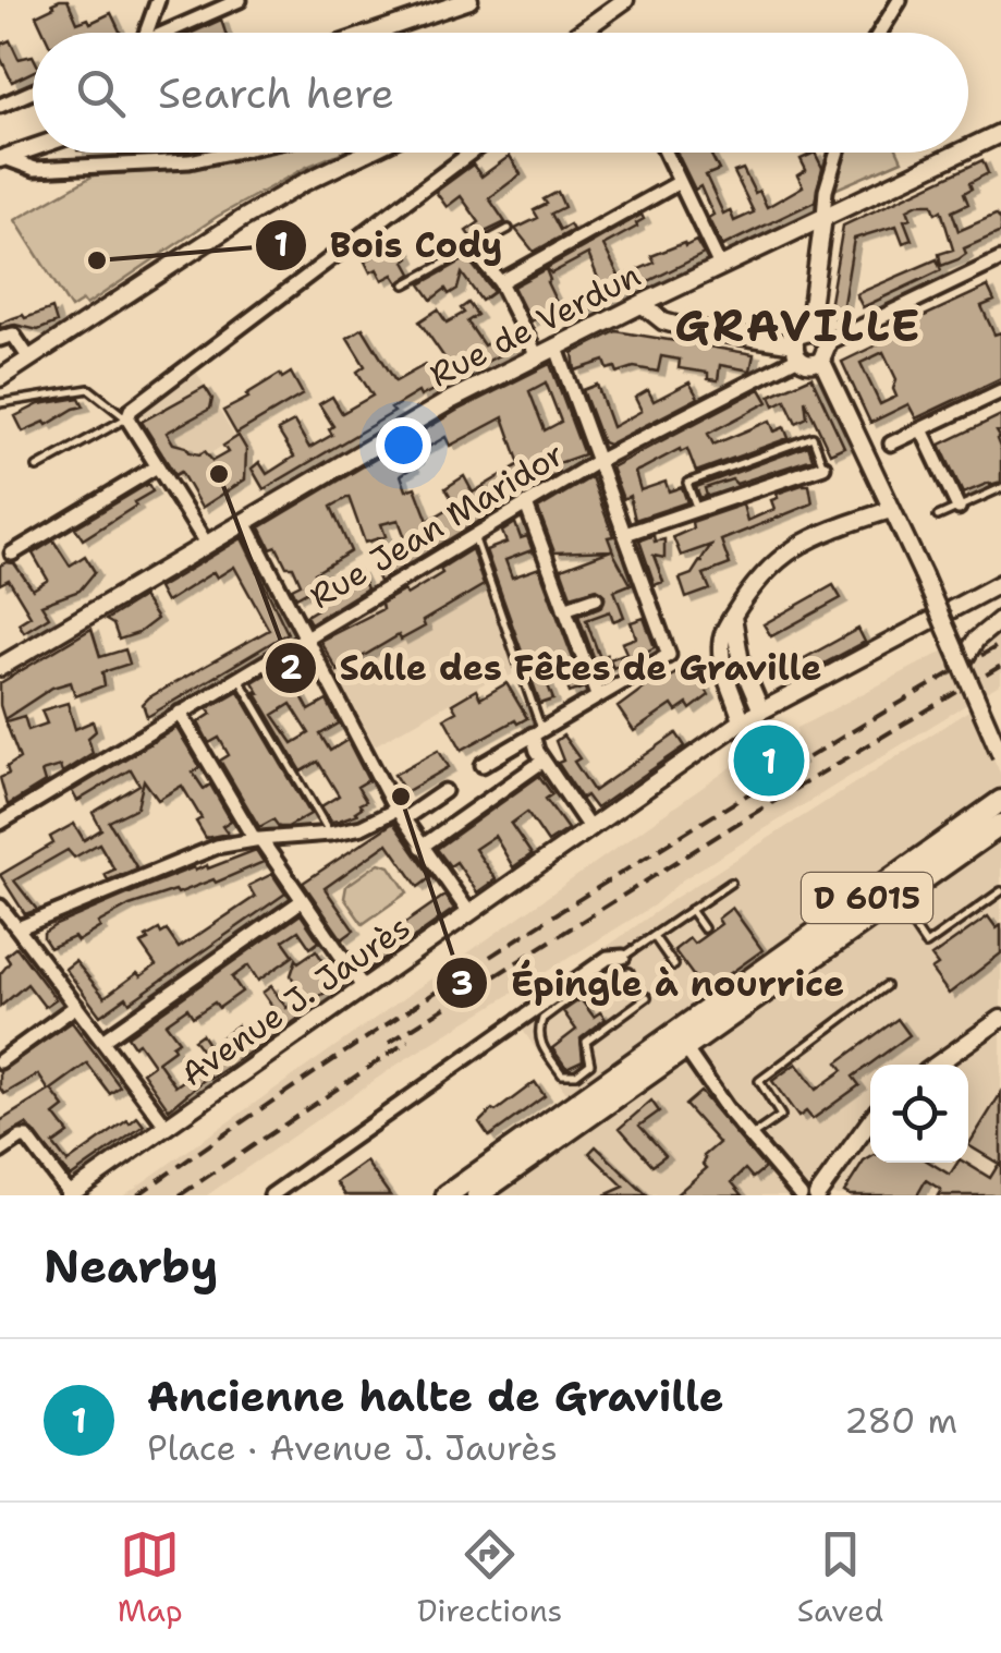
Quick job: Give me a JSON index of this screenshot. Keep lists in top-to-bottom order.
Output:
{
  "streets": {
    "main road": ["Rue de Verdun", "D 6015"],
    "street": ["Rue Jean Maridor", "Avenue J. Jaurès"]
  },
  "districts": ["GRAVILLE"],
  "places": ["Bois Cody", "Salle des Fêtes de Graville", "Épingle à nourrice"],
  "page": {
    "search": "Search here",
    "pins": "1",
    "heading": "Nearby",
    "list": [
      {
        "mark": "1",
        "name": "Ancienne halte de Graville",
        "note": "Place · Avenue J. Jaurès",
        "value": "280 m"
      }
    ],
    "nav": ["Map", "Directions", "Saved"]
  }
}
